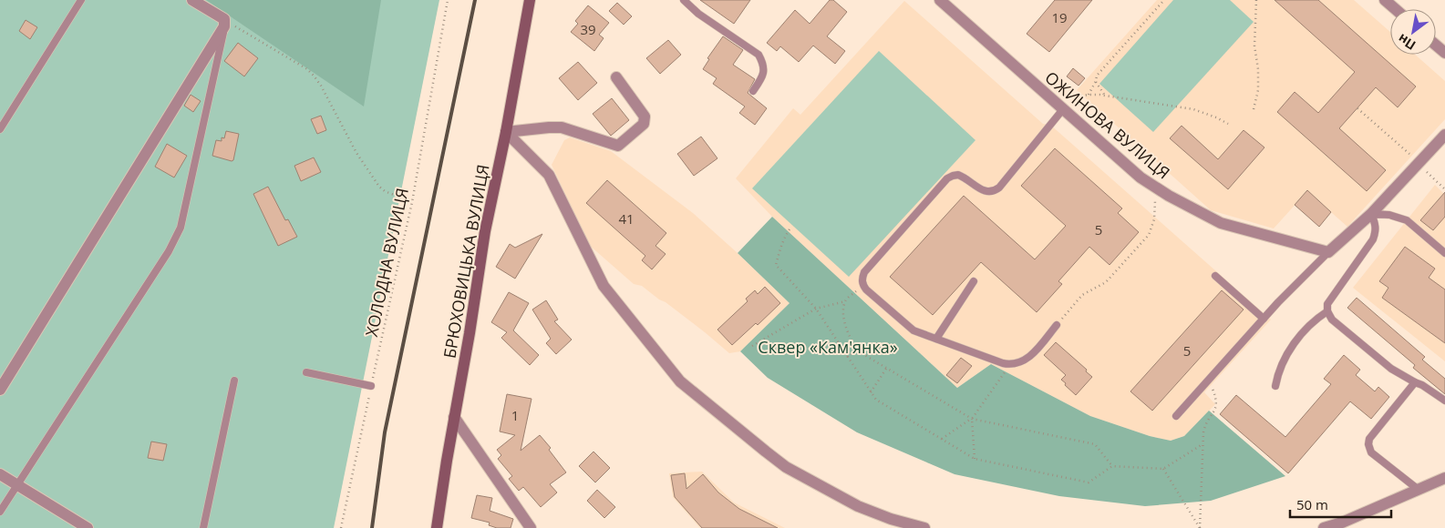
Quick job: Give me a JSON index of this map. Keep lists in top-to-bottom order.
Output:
{
  "streets": {
    "main road": ["БРЮХОВИЦЬКА ВУЛИЦЯ"],
    "street": ["ОЖИНОВА ВУЛИЦЯ"],
    "path": ["ХОЛОДНА ВУЛИЦЯ"]
  },
  "parks": ["Сквер «Кам'янка»"],
  "house_numbers": [
    "19",
    "39",
    "41",
    "5",
    "5",
    "1"
  ],
  "scale_bar": "50 m",
  "north": "bottom left"
}
